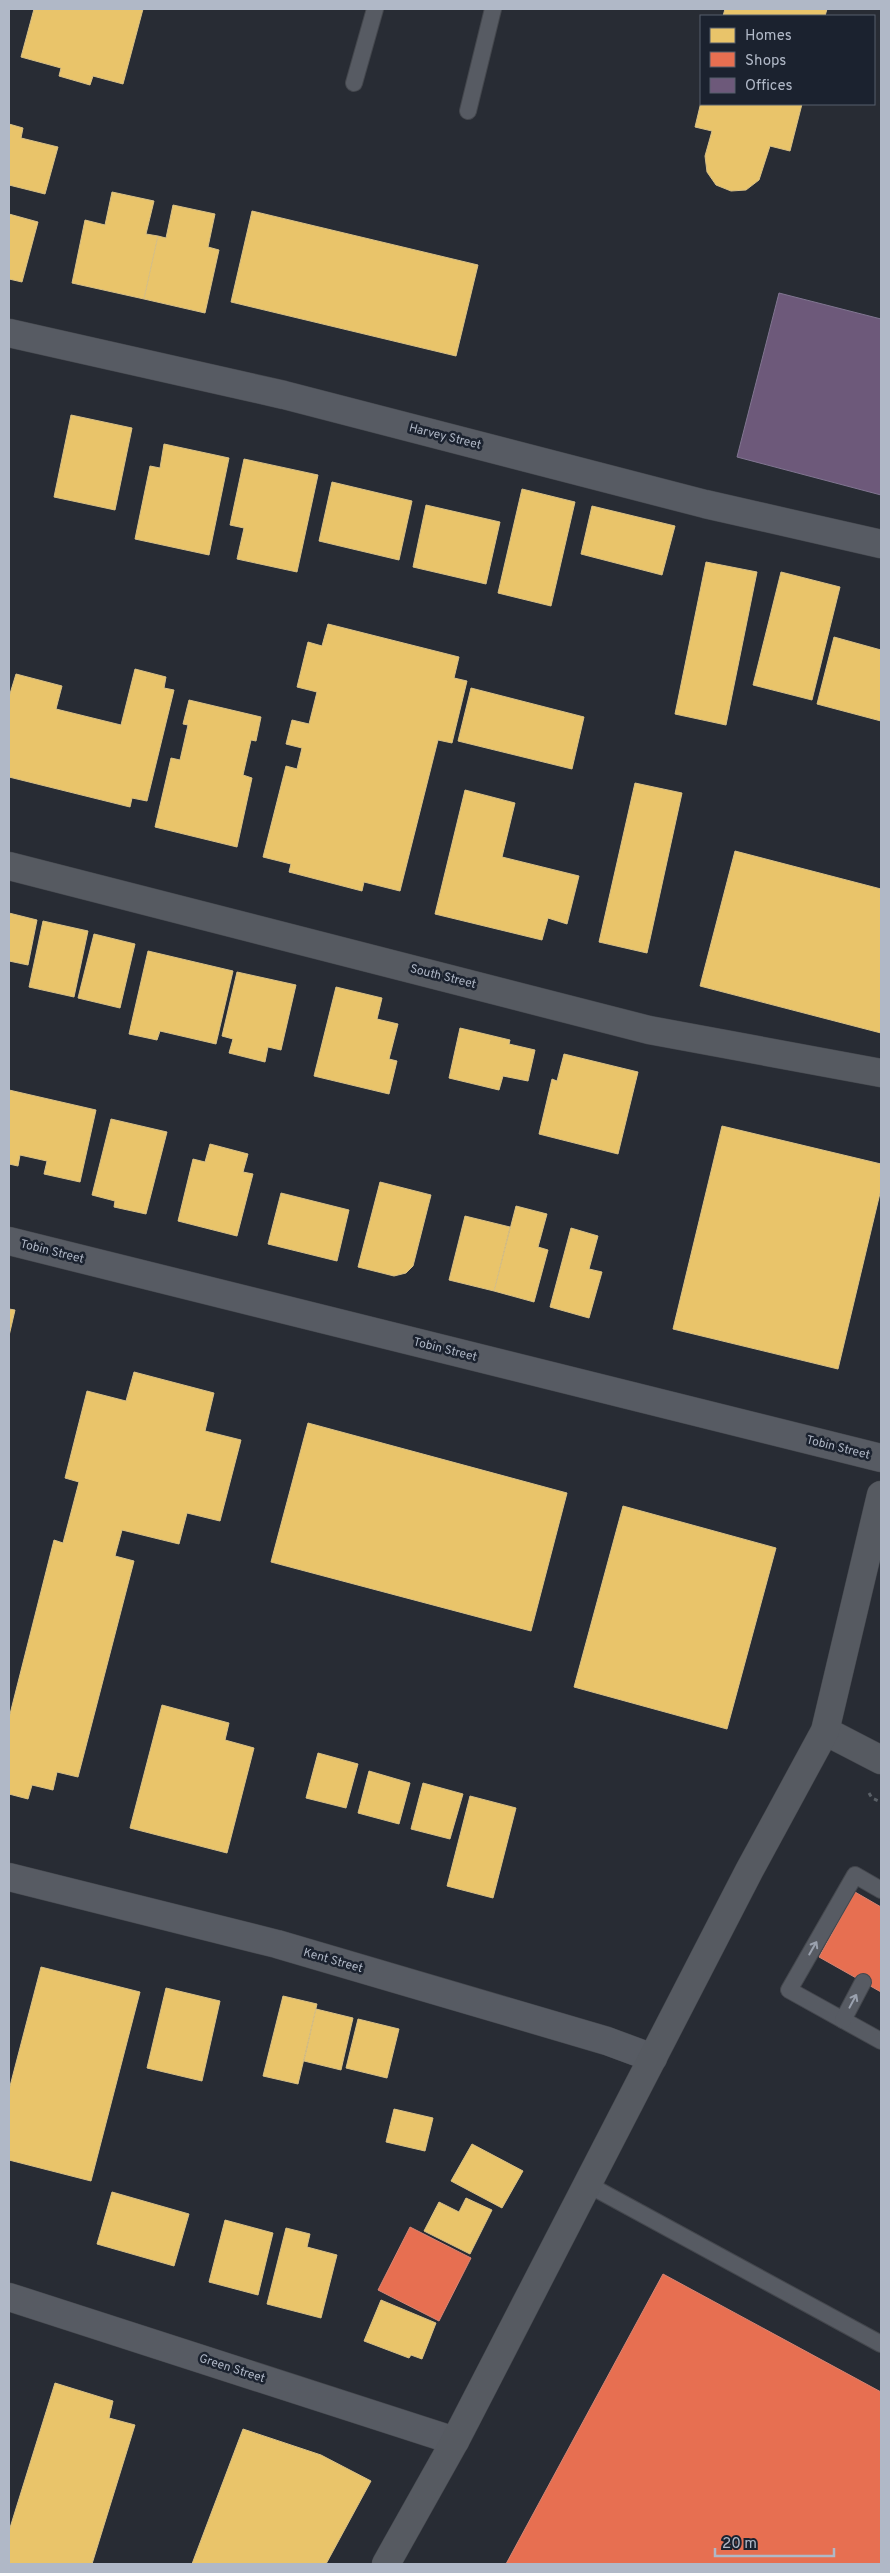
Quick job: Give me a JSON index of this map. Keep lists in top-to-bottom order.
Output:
{
  "streets": {
    "street": [
      "Harvey Street",
      "South Street",
      "Tobin Street",
      "Kent Street",
      "Green Street"
    ]
  },
  "legend": ["Homes", "Shops", "Offices"],
  "scale_bar": "20 m"
}
